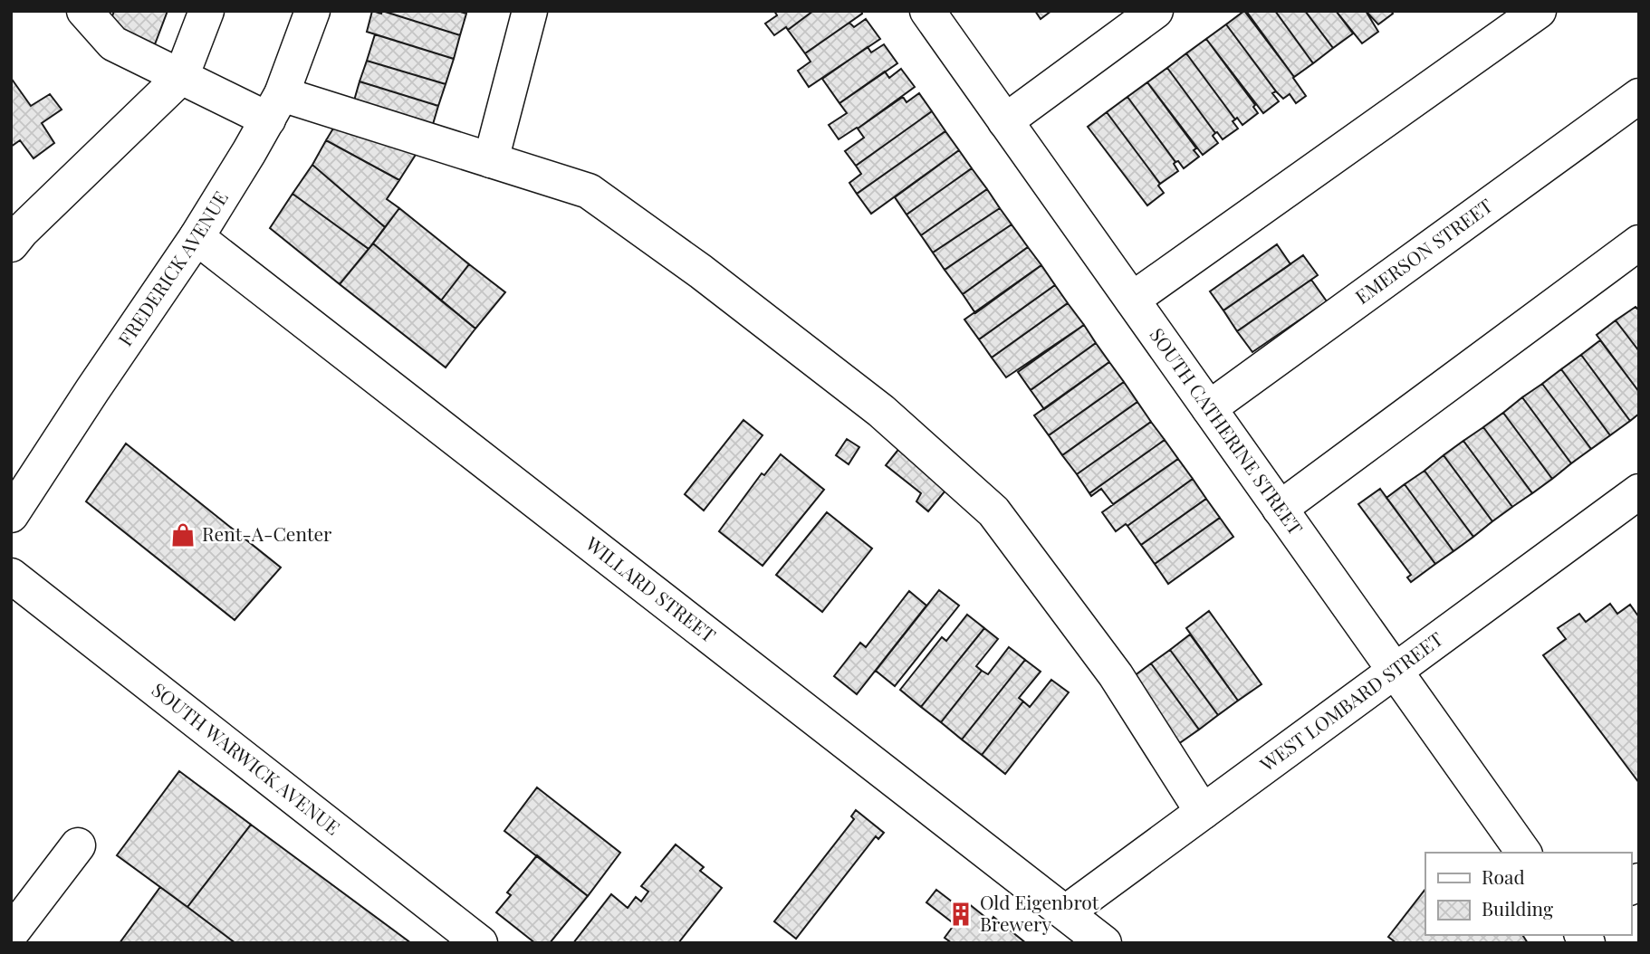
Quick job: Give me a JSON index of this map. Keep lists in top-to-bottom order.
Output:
{
  "streets": {
    "street": [
      "EMERSON STREET",
      "FREDERICK AVENUE",
      "SOUTH CATHERINE STREET",
      "WILLARD STREET",
      "WEST LOMBARD STREET",
      "SOUTH WARWICK AVENUE"
    ]
  },
  "crossings": [
    ["EMERSON STREET", "SOUTH CATHERINE STREET"],
    ["FREDERICK AVENUE", "WILLARD STREET"],
    ["SOUTH CATHERINE STREET", "WEST LOMBARD STREET"],
    ["WILLARD STREET", "WEST LOMBARD STREET"]
  ],
  "places": {
    "shop": ["Rent-A-Center"],
    "building": ["Old Eigenbrot Brewery"]
  },
  "legend": ["Road", "Building"]
}
